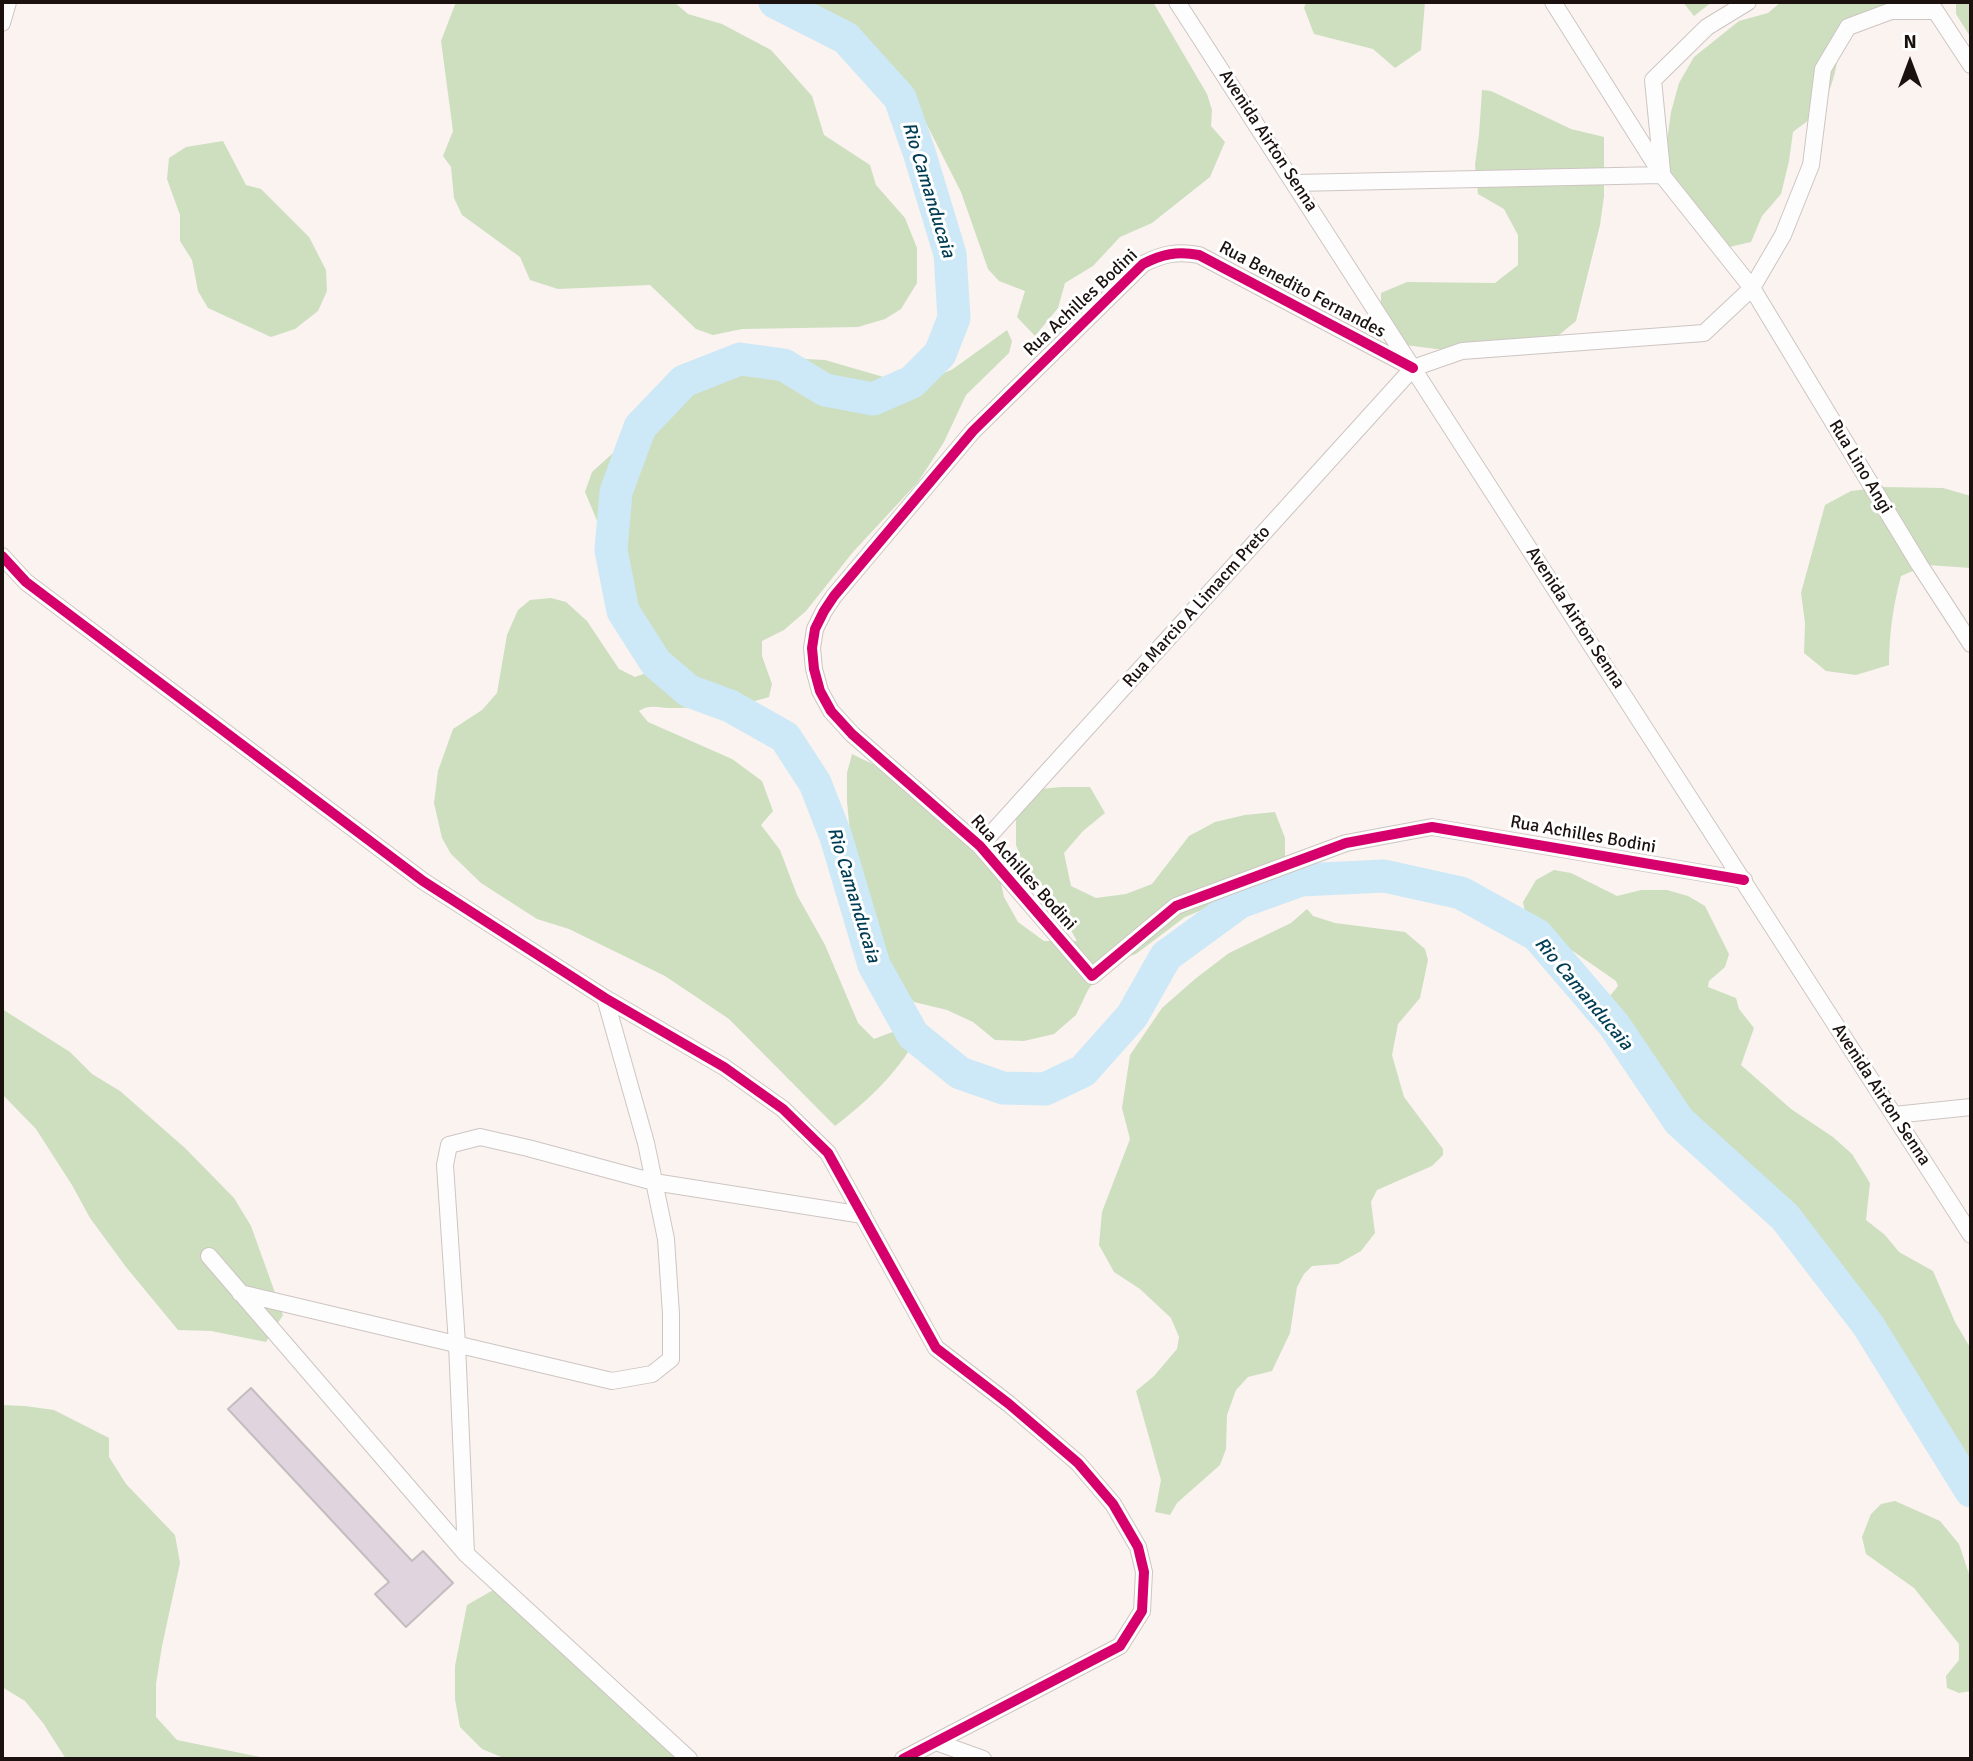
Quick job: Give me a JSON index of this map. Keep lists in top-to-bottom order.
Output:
{
  "streets": {
    "street": [
      "Avenida Airton Senna",
      "Rua Benedito Fernandes",
      "Rua Achilles Bodini",
      "Rua Lino Angi",
      "Rua Marcio A Limacm Preto"
    ]
  },
  "crossings": [
    ["Avenida Airton Senna", "Rua Benedito Fernandes"],
    ["Avenida Airton Senna", "Rua Achilles Bodini"],
    ["Avenida Airton Senna", "Rua Marcio A Limacm Preto"],
    ["Rua Benedito Fernandes", "Rua Achilles Bodini"],
    ["Rua Benedito Fernandes", "Rua Marcio A Limacm Preto"],
    ["Rua Achilles Bodini", "Rua Marcio A Limacm Preto"]
  ],
  "water": ["Rio Camanducaia"],
  "north": "top"
}
